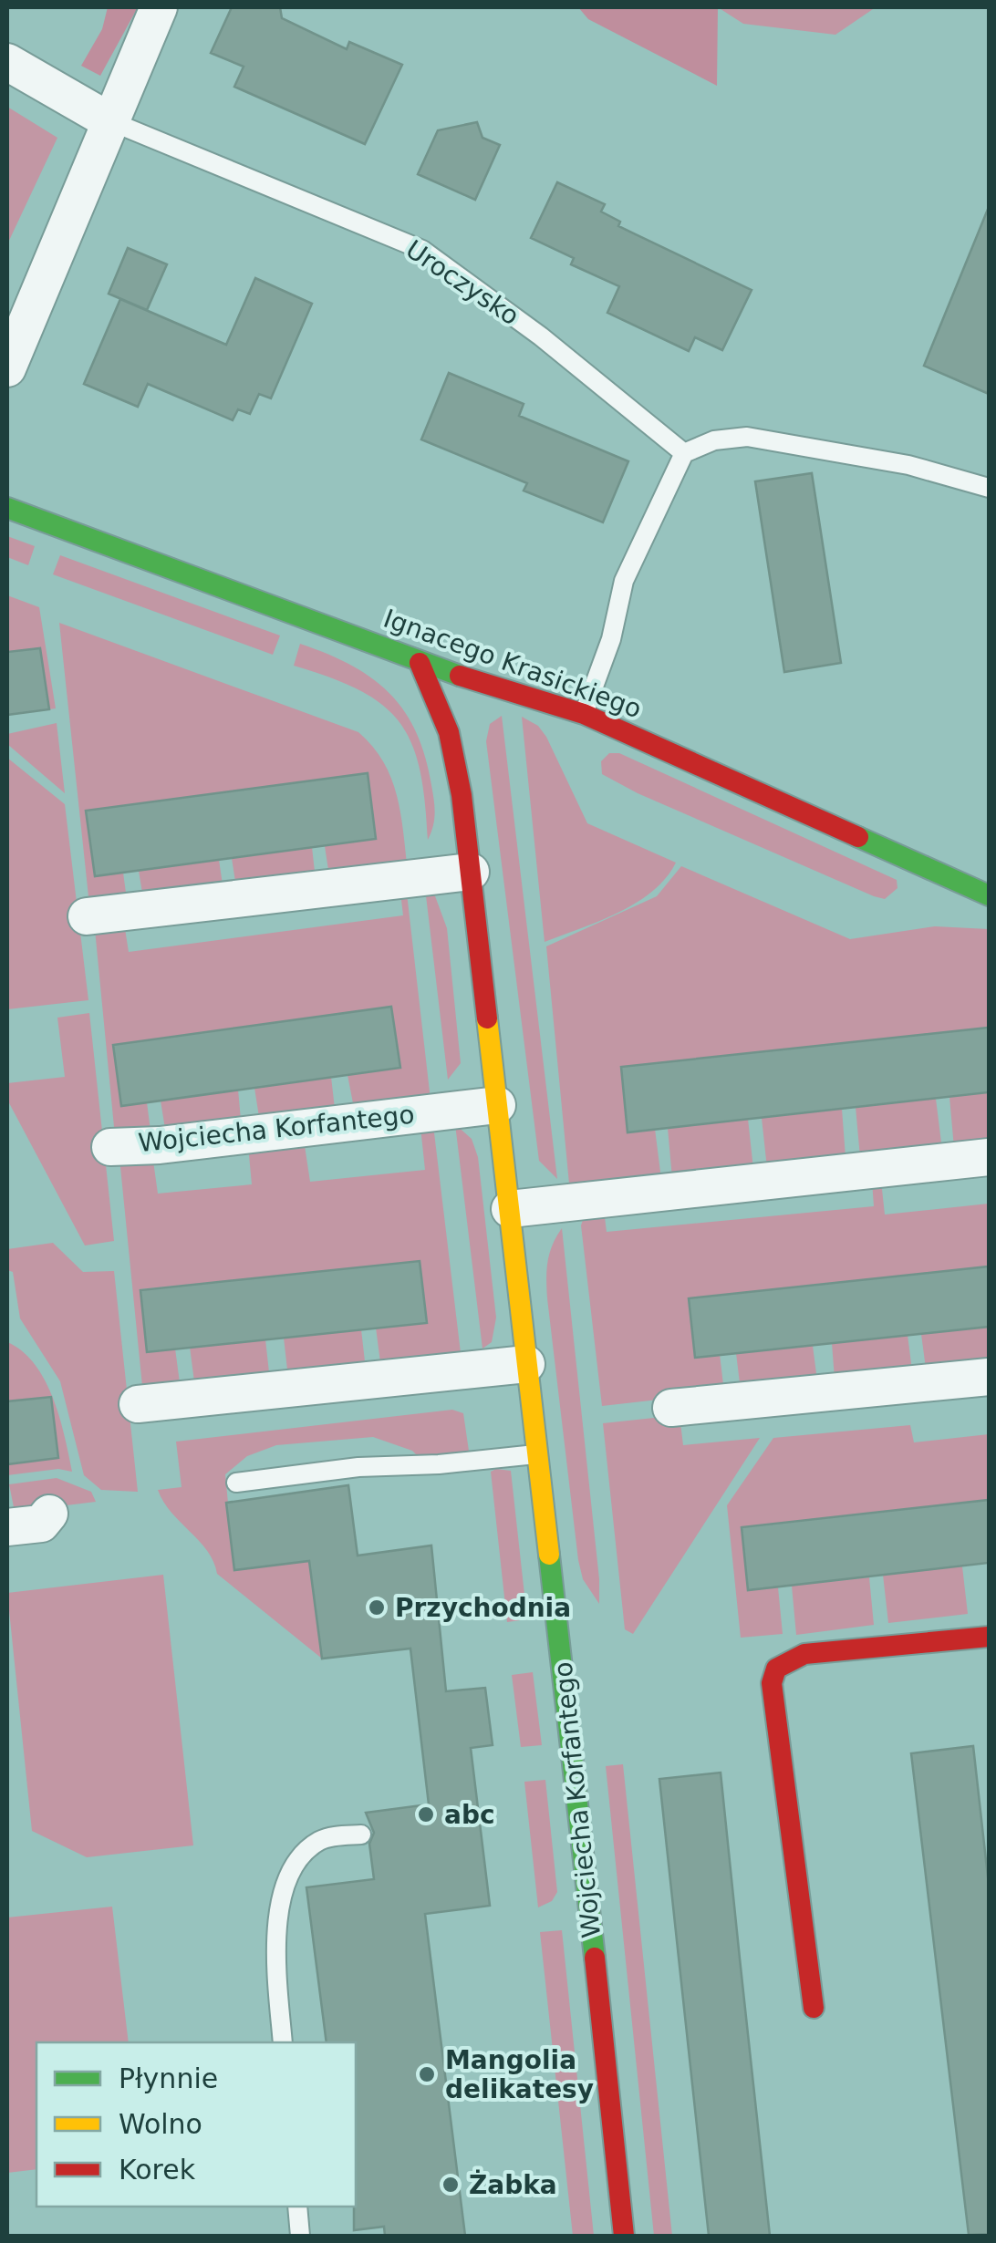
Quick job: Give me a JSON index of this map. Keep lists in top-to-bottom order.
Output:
{
  "streets": {
    "street": ["Uroczysko", "Ignacego Krasickiego", "Wojciecha Korfantego"]
  },
  "crossings": [
    ["Ignacego Krasickiego", "Wojciecha Korfantego"]
  ],
  "places": [
    "Przychodnia",
    "abc",
    "Mangolia delikatesy",
    "Żabka"
  ],
  "legend": ["Płynnie", "Wolno", "Korek"]
}
